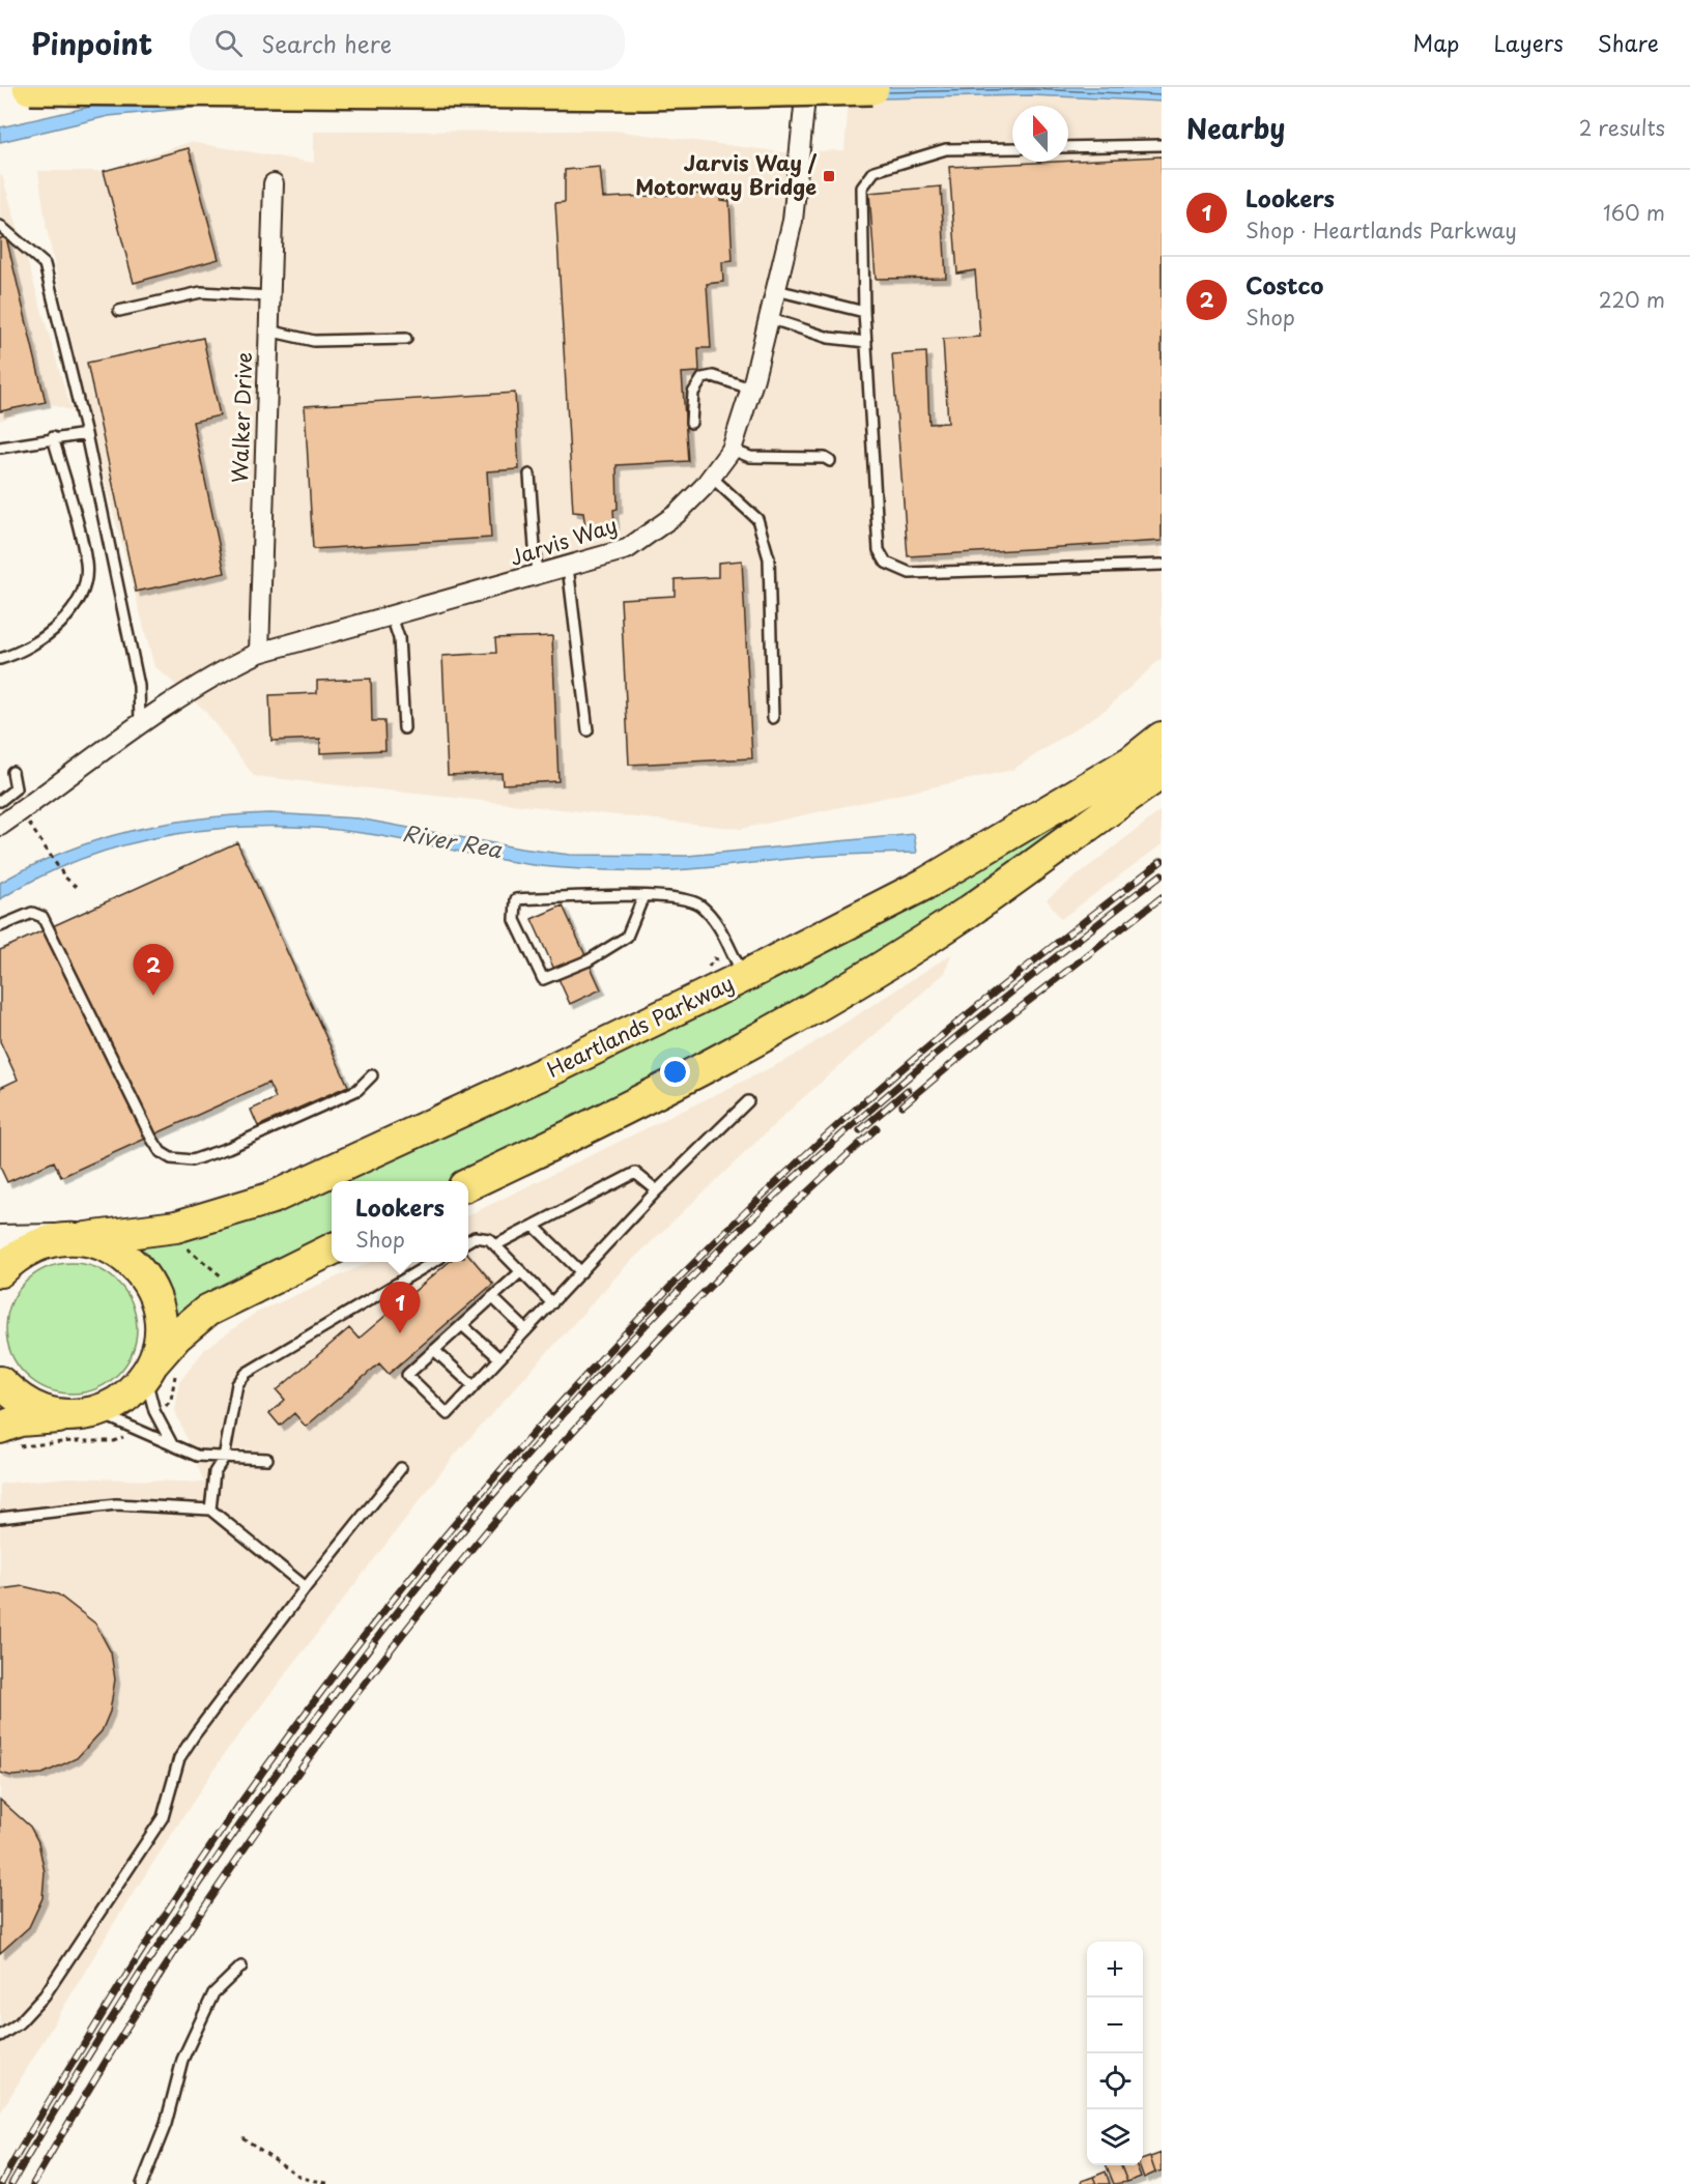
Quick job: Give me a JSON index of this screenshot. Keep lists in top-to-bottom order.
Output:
{
  "streets": {
    "main road": ["Heartlands Parkway"],
    "street": ["Walker Drive", "Jarvis Way"]
  },
  "crossings": [
    ["Walker Drive", "Jarvis Way"]
  ],
  "water": ["River Rea"],
  "places": {
    "transit": ["Jarvis Way / Motorway Bridge"]
  },
  "north": "top",
  "page": {
    "header": "Pinpoint",
    "search": "Search here",
    "nav": ["Map", "Layers", "Share"],
    "heading": ["Nearby", "2 results"],
    "list": [
      {
        "mark": "1",
        "name": "Lookers",
        "note": "Shop · Heartlands Parkway",
        "value": "160 m"
      },
      {
        "mark": "2",
        "name": "Costco",
        "note": "Shop",
        "value": "220 m"
      }
    ],
    "pins": ["2", "1"],
    "popup": ["Lookers", "Shop"],
    "map_buttons": ["+", "−"]
  }
}
